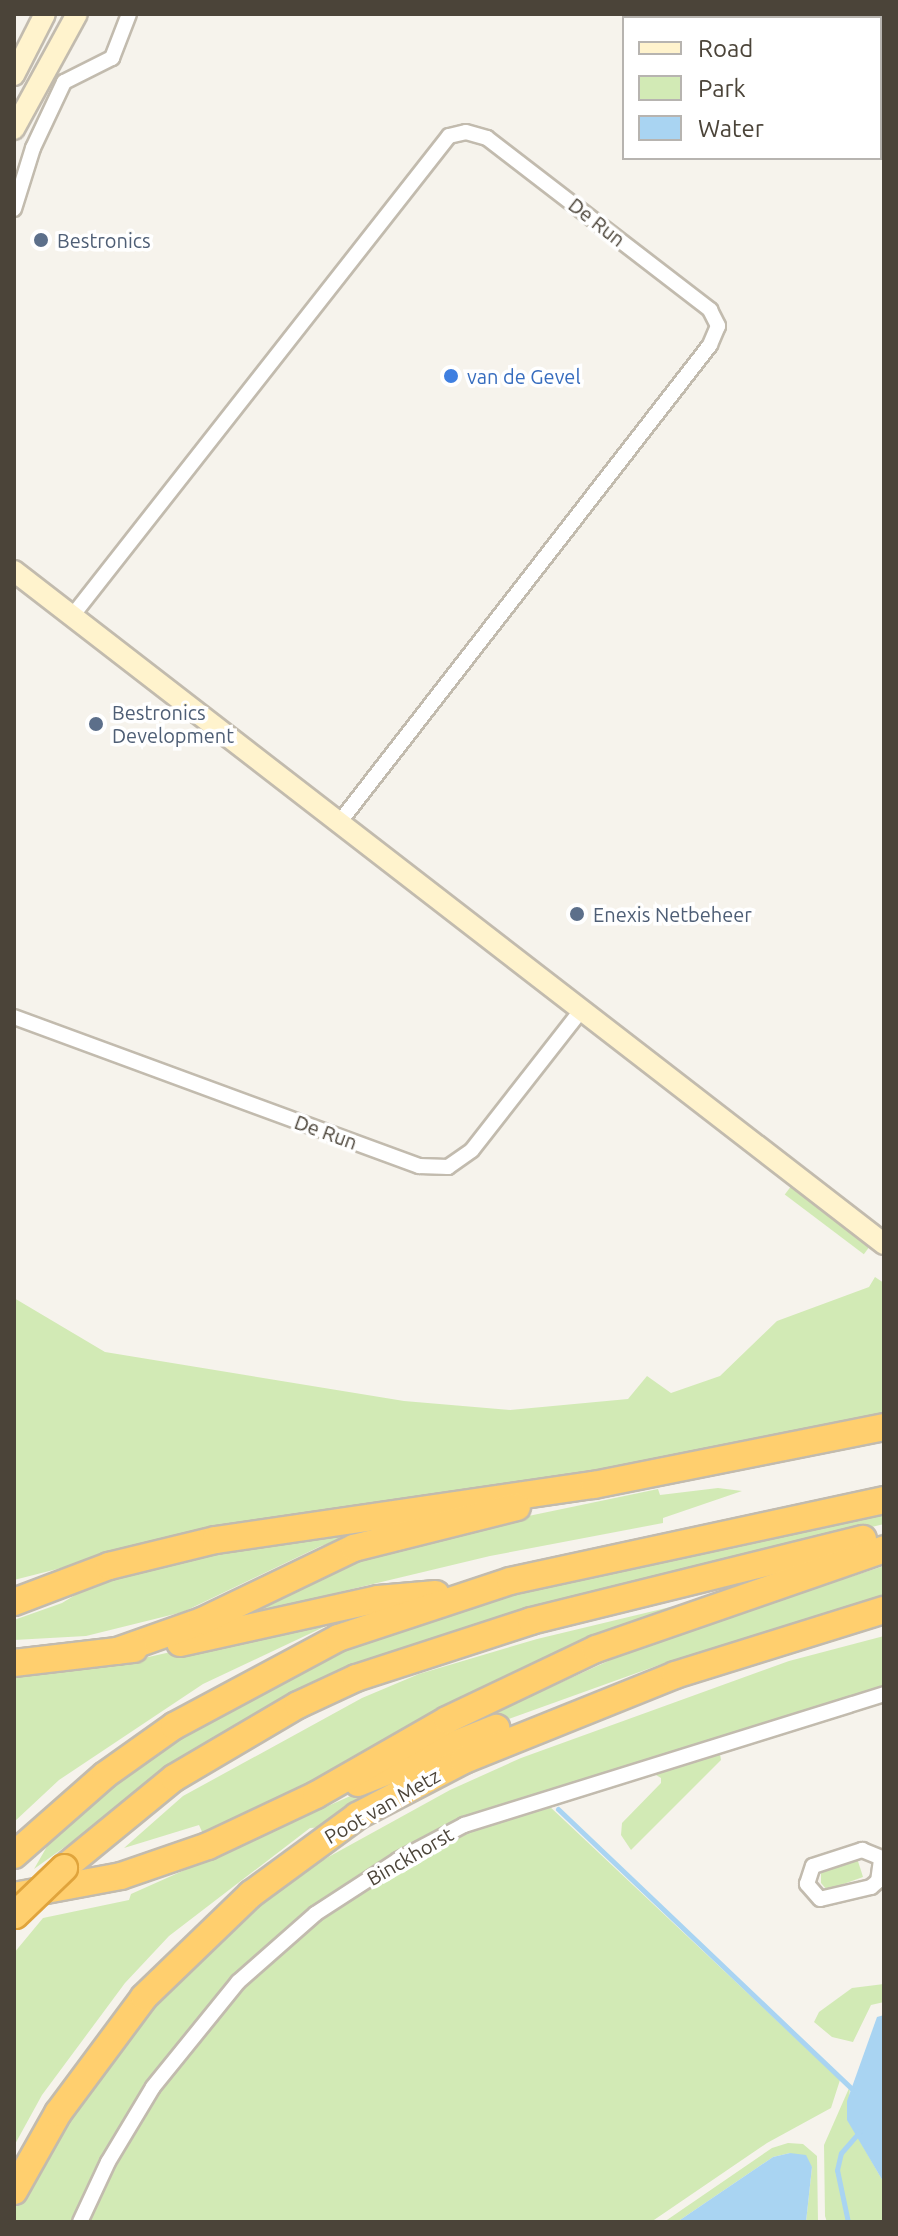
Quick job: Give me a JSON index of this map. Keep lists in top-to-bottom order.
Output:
{
  "streets": {
    "highway": ["Poot van Metz"],
    "street": ["De Run", "Binckhorst"]
  },
  "places": [
    "Bestronics",
    "van de Gevel",
    "Bestronics Development",
    "Enexis Netbeheer"
  ],
  "legend": ["Road", "Park", "Water"]
}
